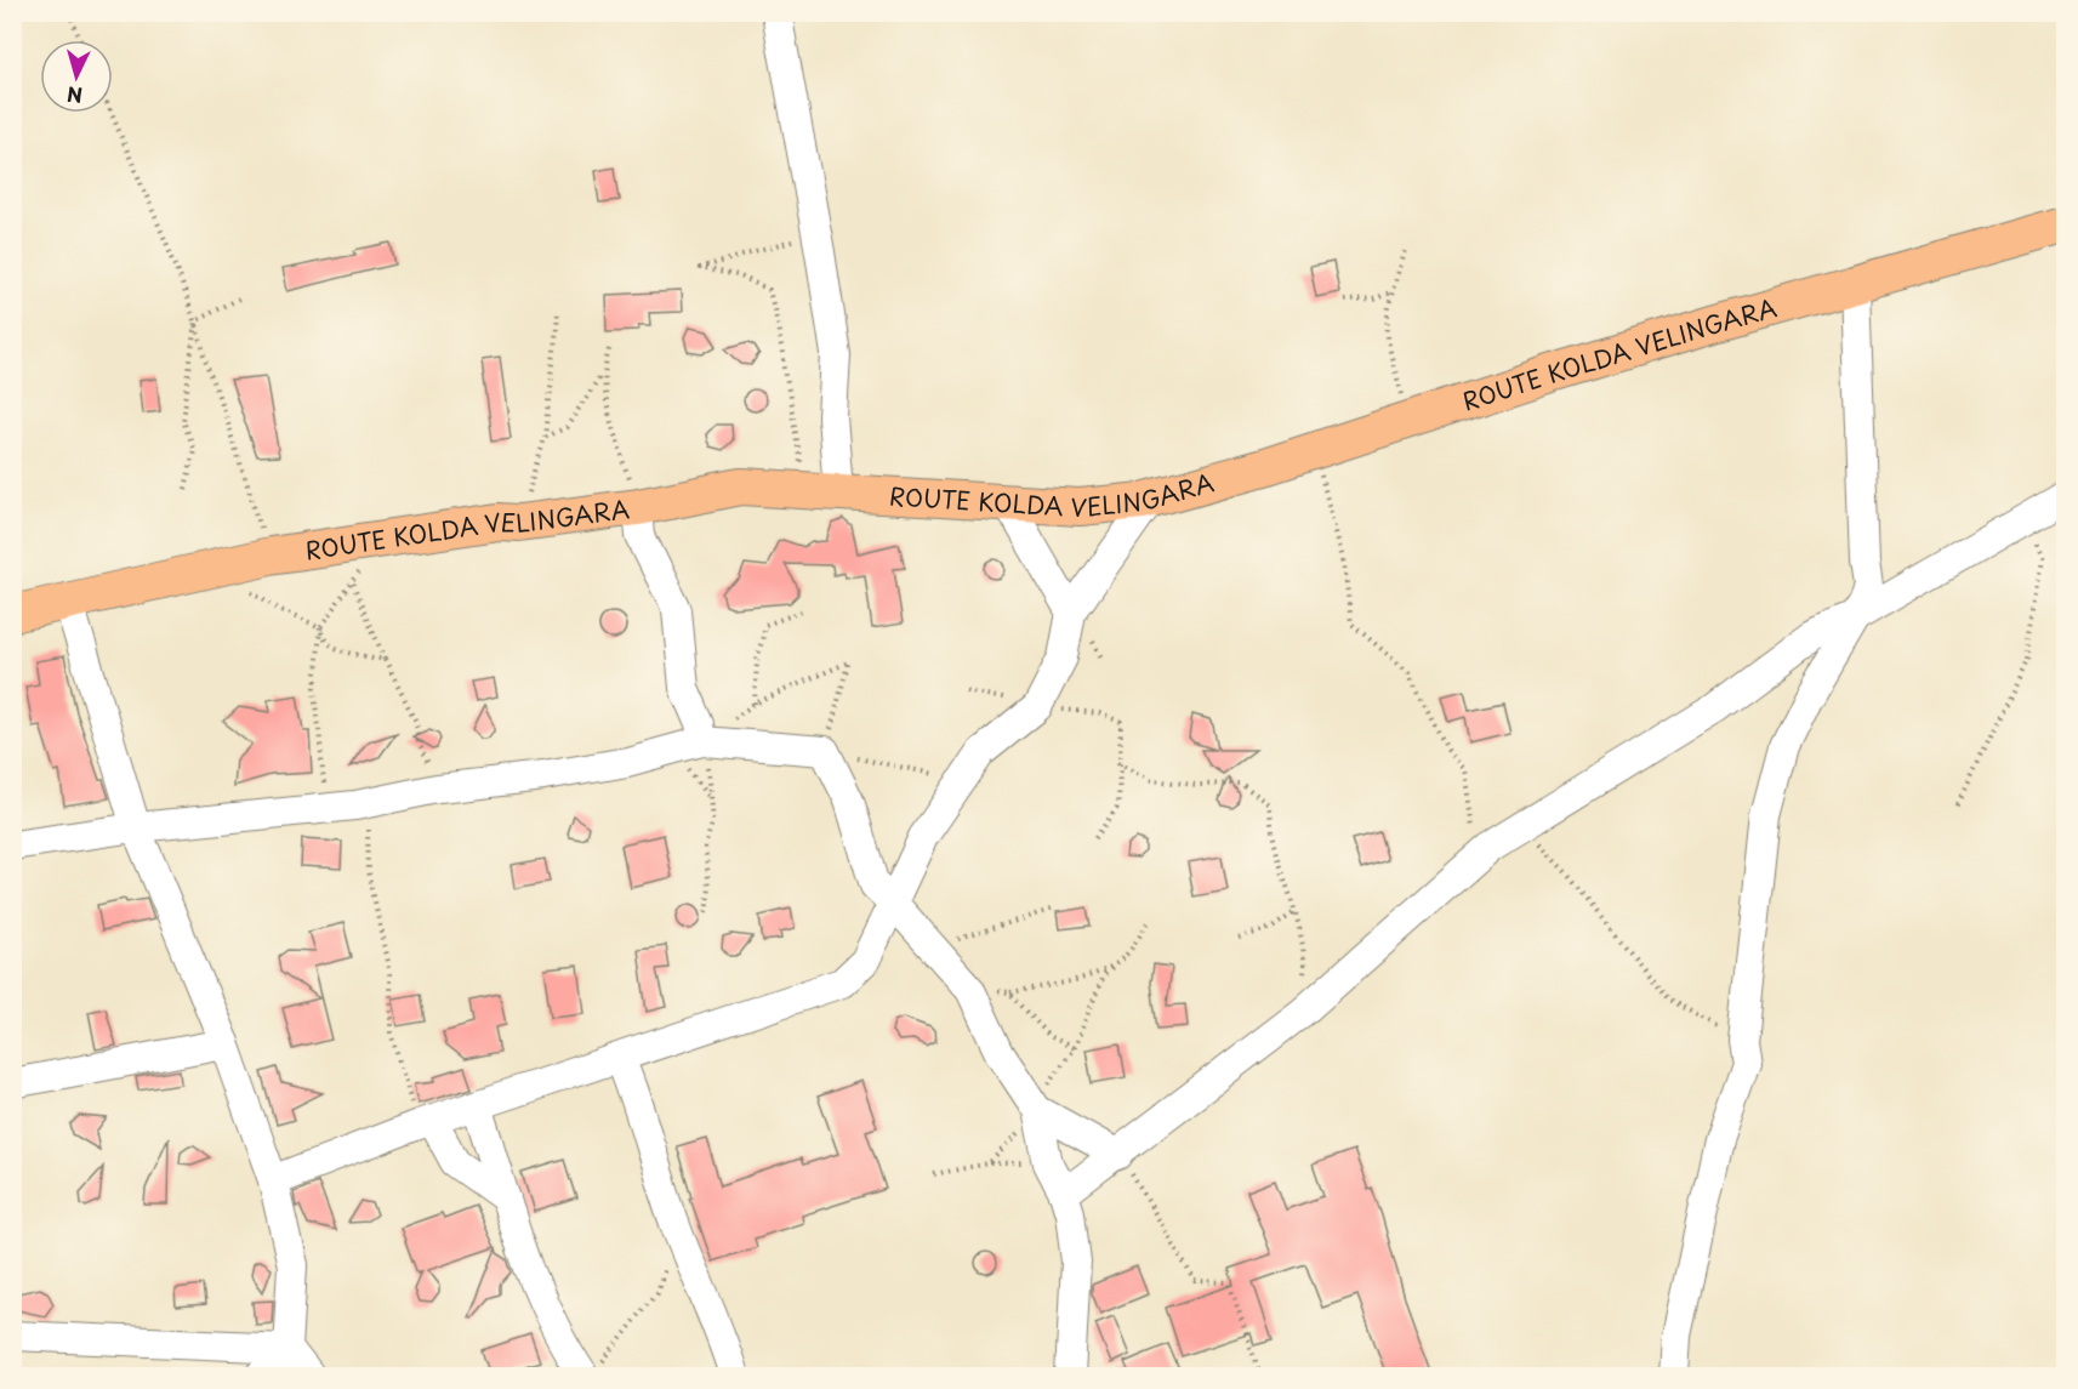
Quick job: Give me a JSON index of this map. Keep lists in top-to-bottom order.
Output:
{
  "streets": {
    "main road": ["ROUTE KOLDA VELINGARA"]
  },
  "north": "bottom"
}
